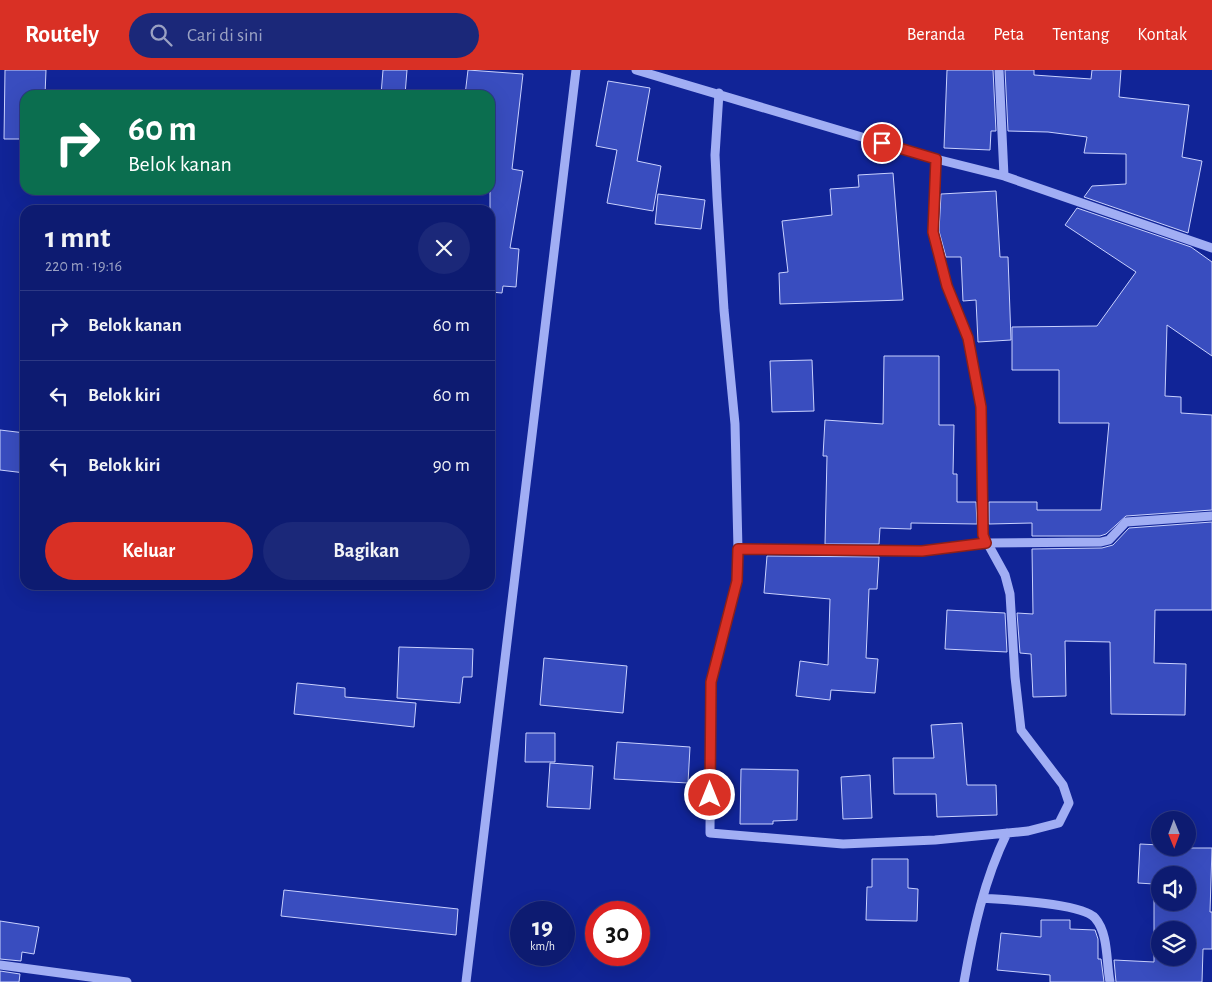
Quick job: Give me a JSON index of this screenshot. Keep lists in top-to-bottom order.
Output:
{
  "north": "bottom",
  "page": {
    "header": "Routely",
    "search": "Cari di sini",
    "nav": [
      "Beranda",
      "Peta",
      "Tentang",
      "Kontak"
    ],
    "turn": ["60 m", "Belok kanan"],
    "heading": ["1 mnt", "220 m · 19:16"],
    "list": [
      {
        "name": "Belok kanan",
        "value": "60 m"
      },
      {
        "name": "Belok kiri",
        "value": "60 m"
      },
      {
        "name": "Belok kiri",
        "value": "90 m"
      }
    ],
    "buttons": ["Keluar", "Bagikan"],
    "speed": "19 km/h",
    "limit": "30"
  }
}
